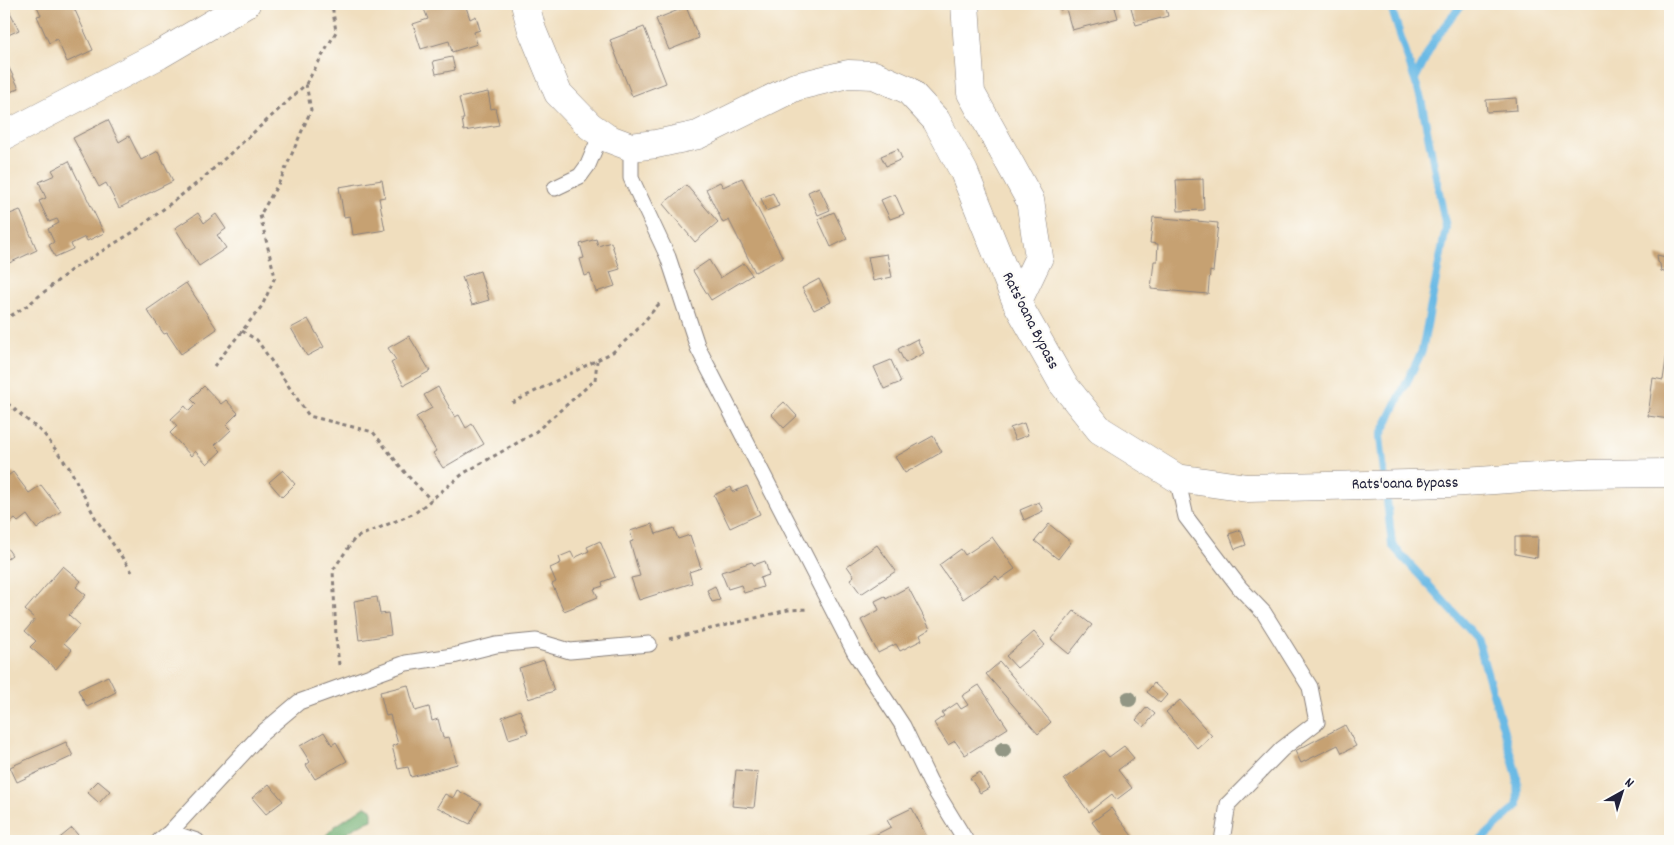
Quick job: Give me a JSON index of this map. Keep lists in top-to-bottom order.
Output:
{
  "streets": {
    "street": ["Rats'oana Bypass"]
  },
  "north": "top right"
}
